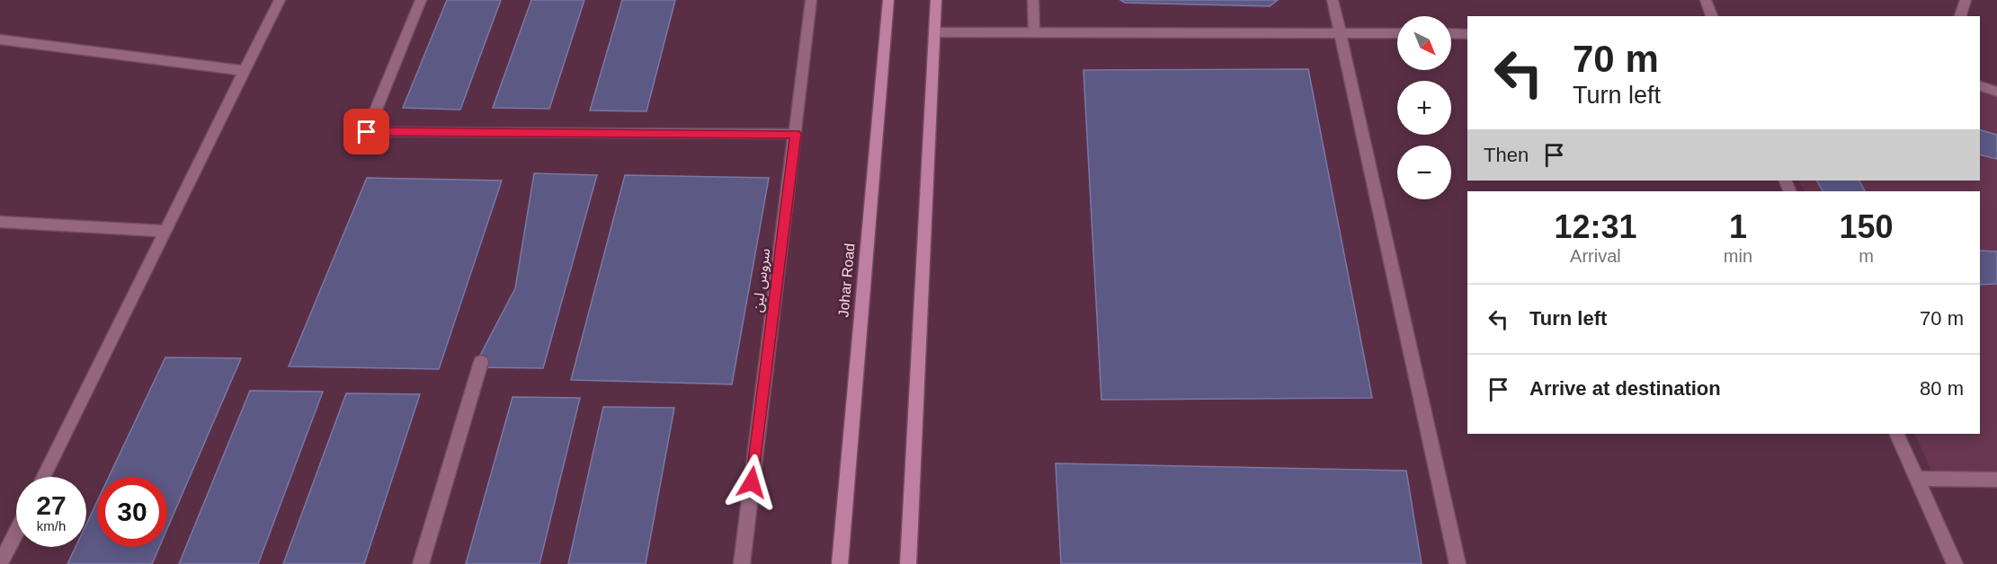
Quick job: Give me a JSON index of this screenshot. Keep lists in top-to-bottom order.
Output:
{
  "streets": {
    "main road": ["Johar Road"],
    "street": ["سروس لین"]
  },
  "north": "bottom right",
  "page": {
    "map_buttons": ["+", "−"],
    "turn": ["70 m", "Turn left"],
    "then": "Then",
    "eta": [
      "12:31",
      "Arrival",
      "1",
      "min",
      "150",
      "m"
    ],
    "list": [
      {
        "name": "Turn left",
        "value": "70 m"
      },
      {
        "name": "Arrive at destination",
        "value": "80 m"
      }
    ],
    "speed": "27 km/h",
    "limit": "30"
  }
}
